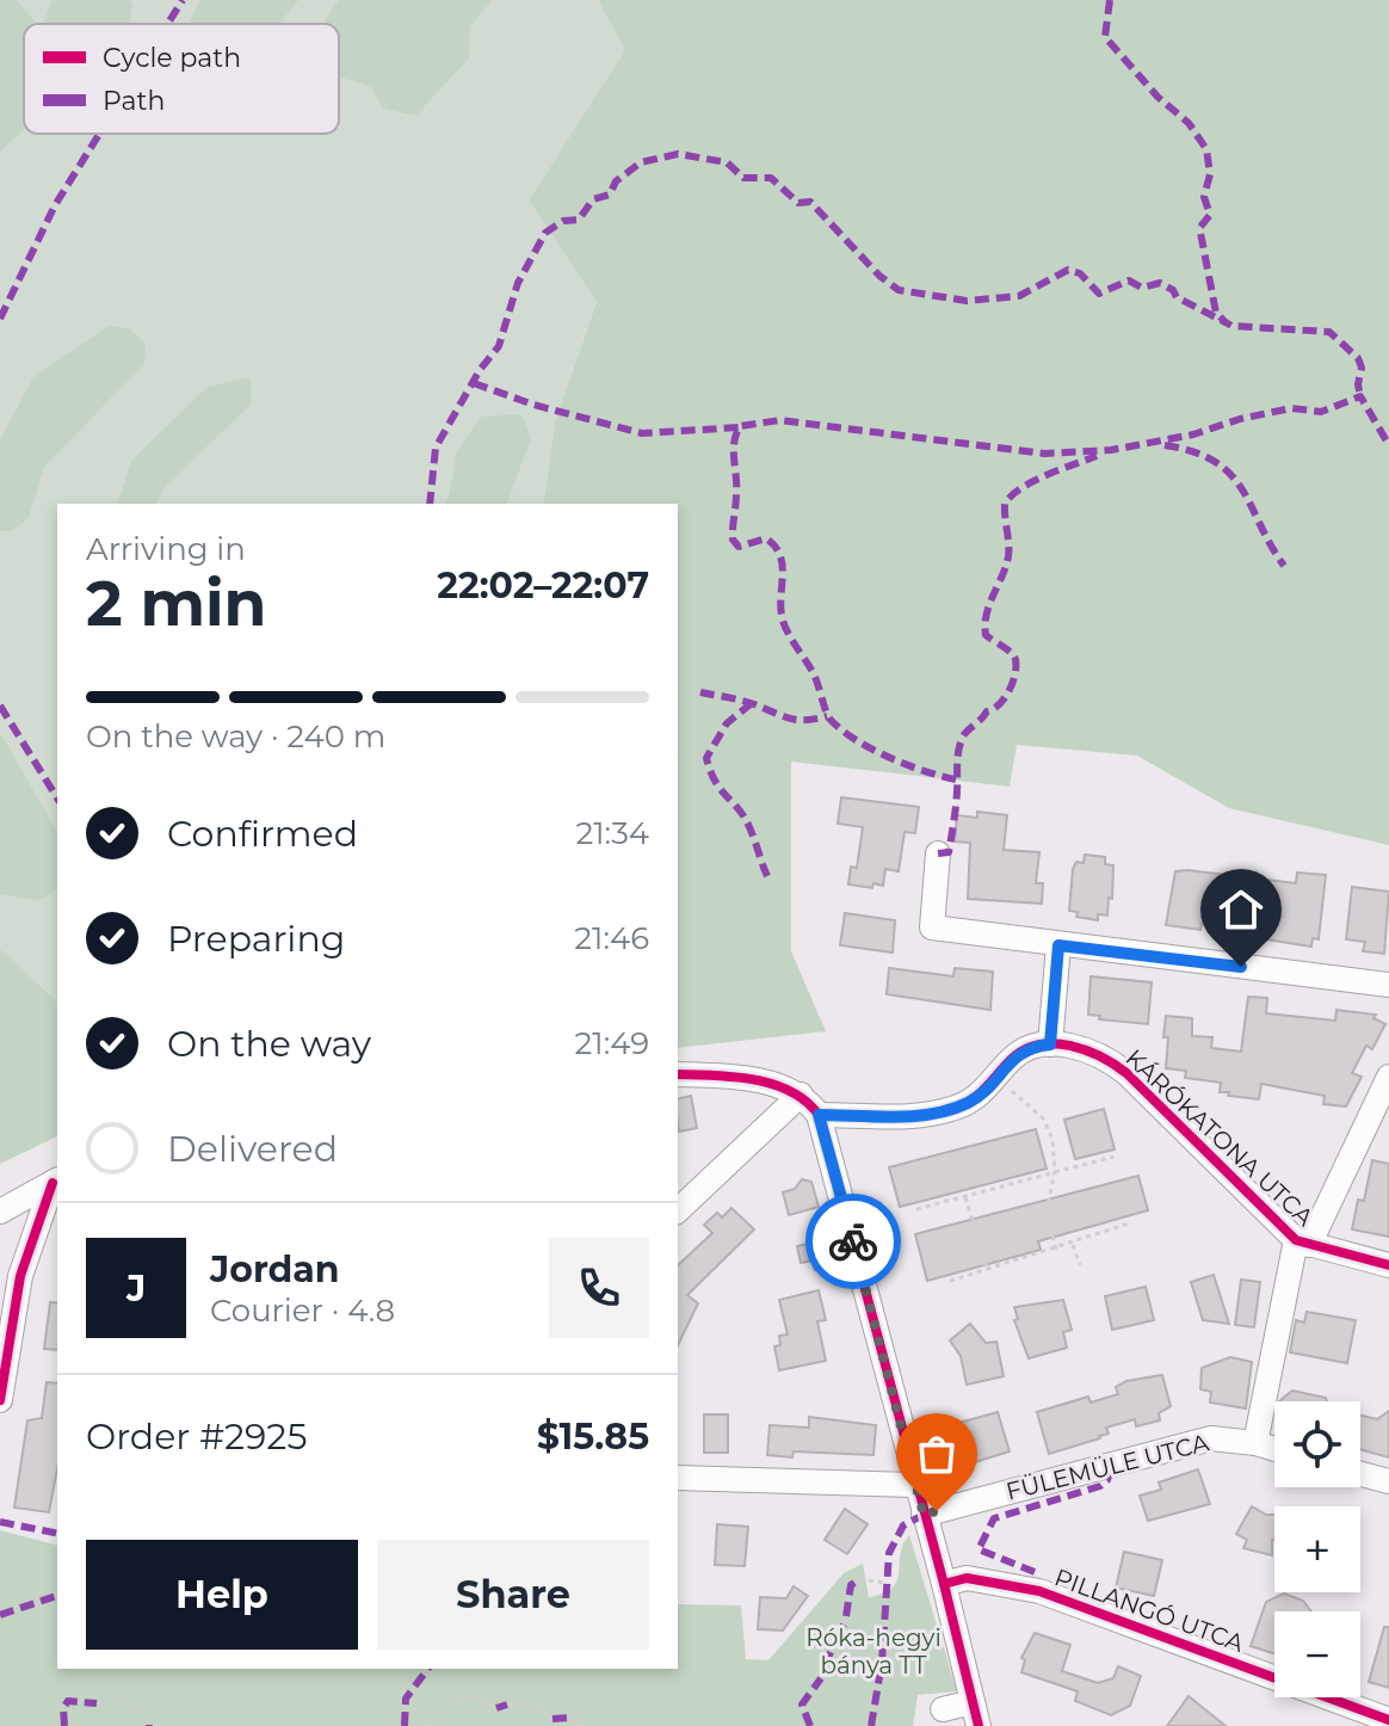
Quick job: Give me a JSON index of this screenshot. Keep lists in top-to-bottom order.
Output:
{
  "streets": {
    "street": ["KÁRÓKATONA UTCA", "FÜLEMÜLE UTCA", "PILLANGÓ UTCA"]
  },
  "parks": ["Róka-hegyi bánya TT"],
  "legend": ["Cycle path", "Path"],
  "page": {
    "heading": ["2 min", "Arriving in", "22:02–22:07"],
    "panel": [
      "Jordan",
      "Courier · 4.8",
      "Order #2925",
      "$15.85"
    ],
    "bar": "On the way · 240 m",
    "list": [
      ["Confirmed", "21:34"],
      ["Preparing", "21:46"],
      ["On the way", "21:49"],
      "Delivered"
    ],
    "round": "J",
    "map_buttons": ["+", "−"],
    "buttons": ["Help", "Share"]
  }
}
